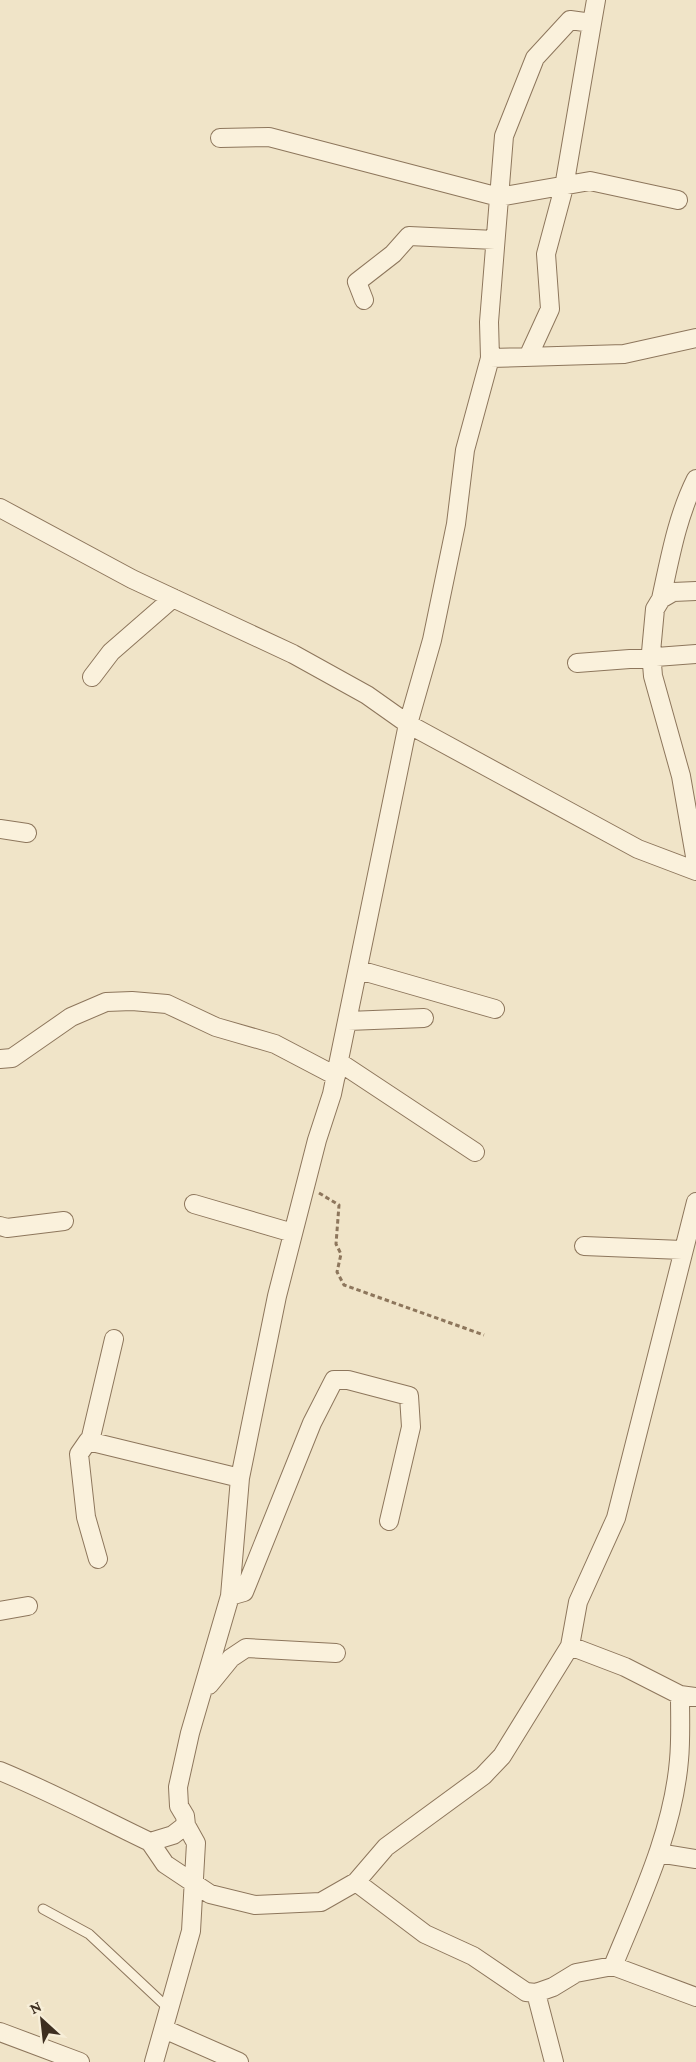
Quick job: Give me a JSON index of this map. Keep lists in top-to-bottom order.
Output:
{
  "north": "top left"
}
